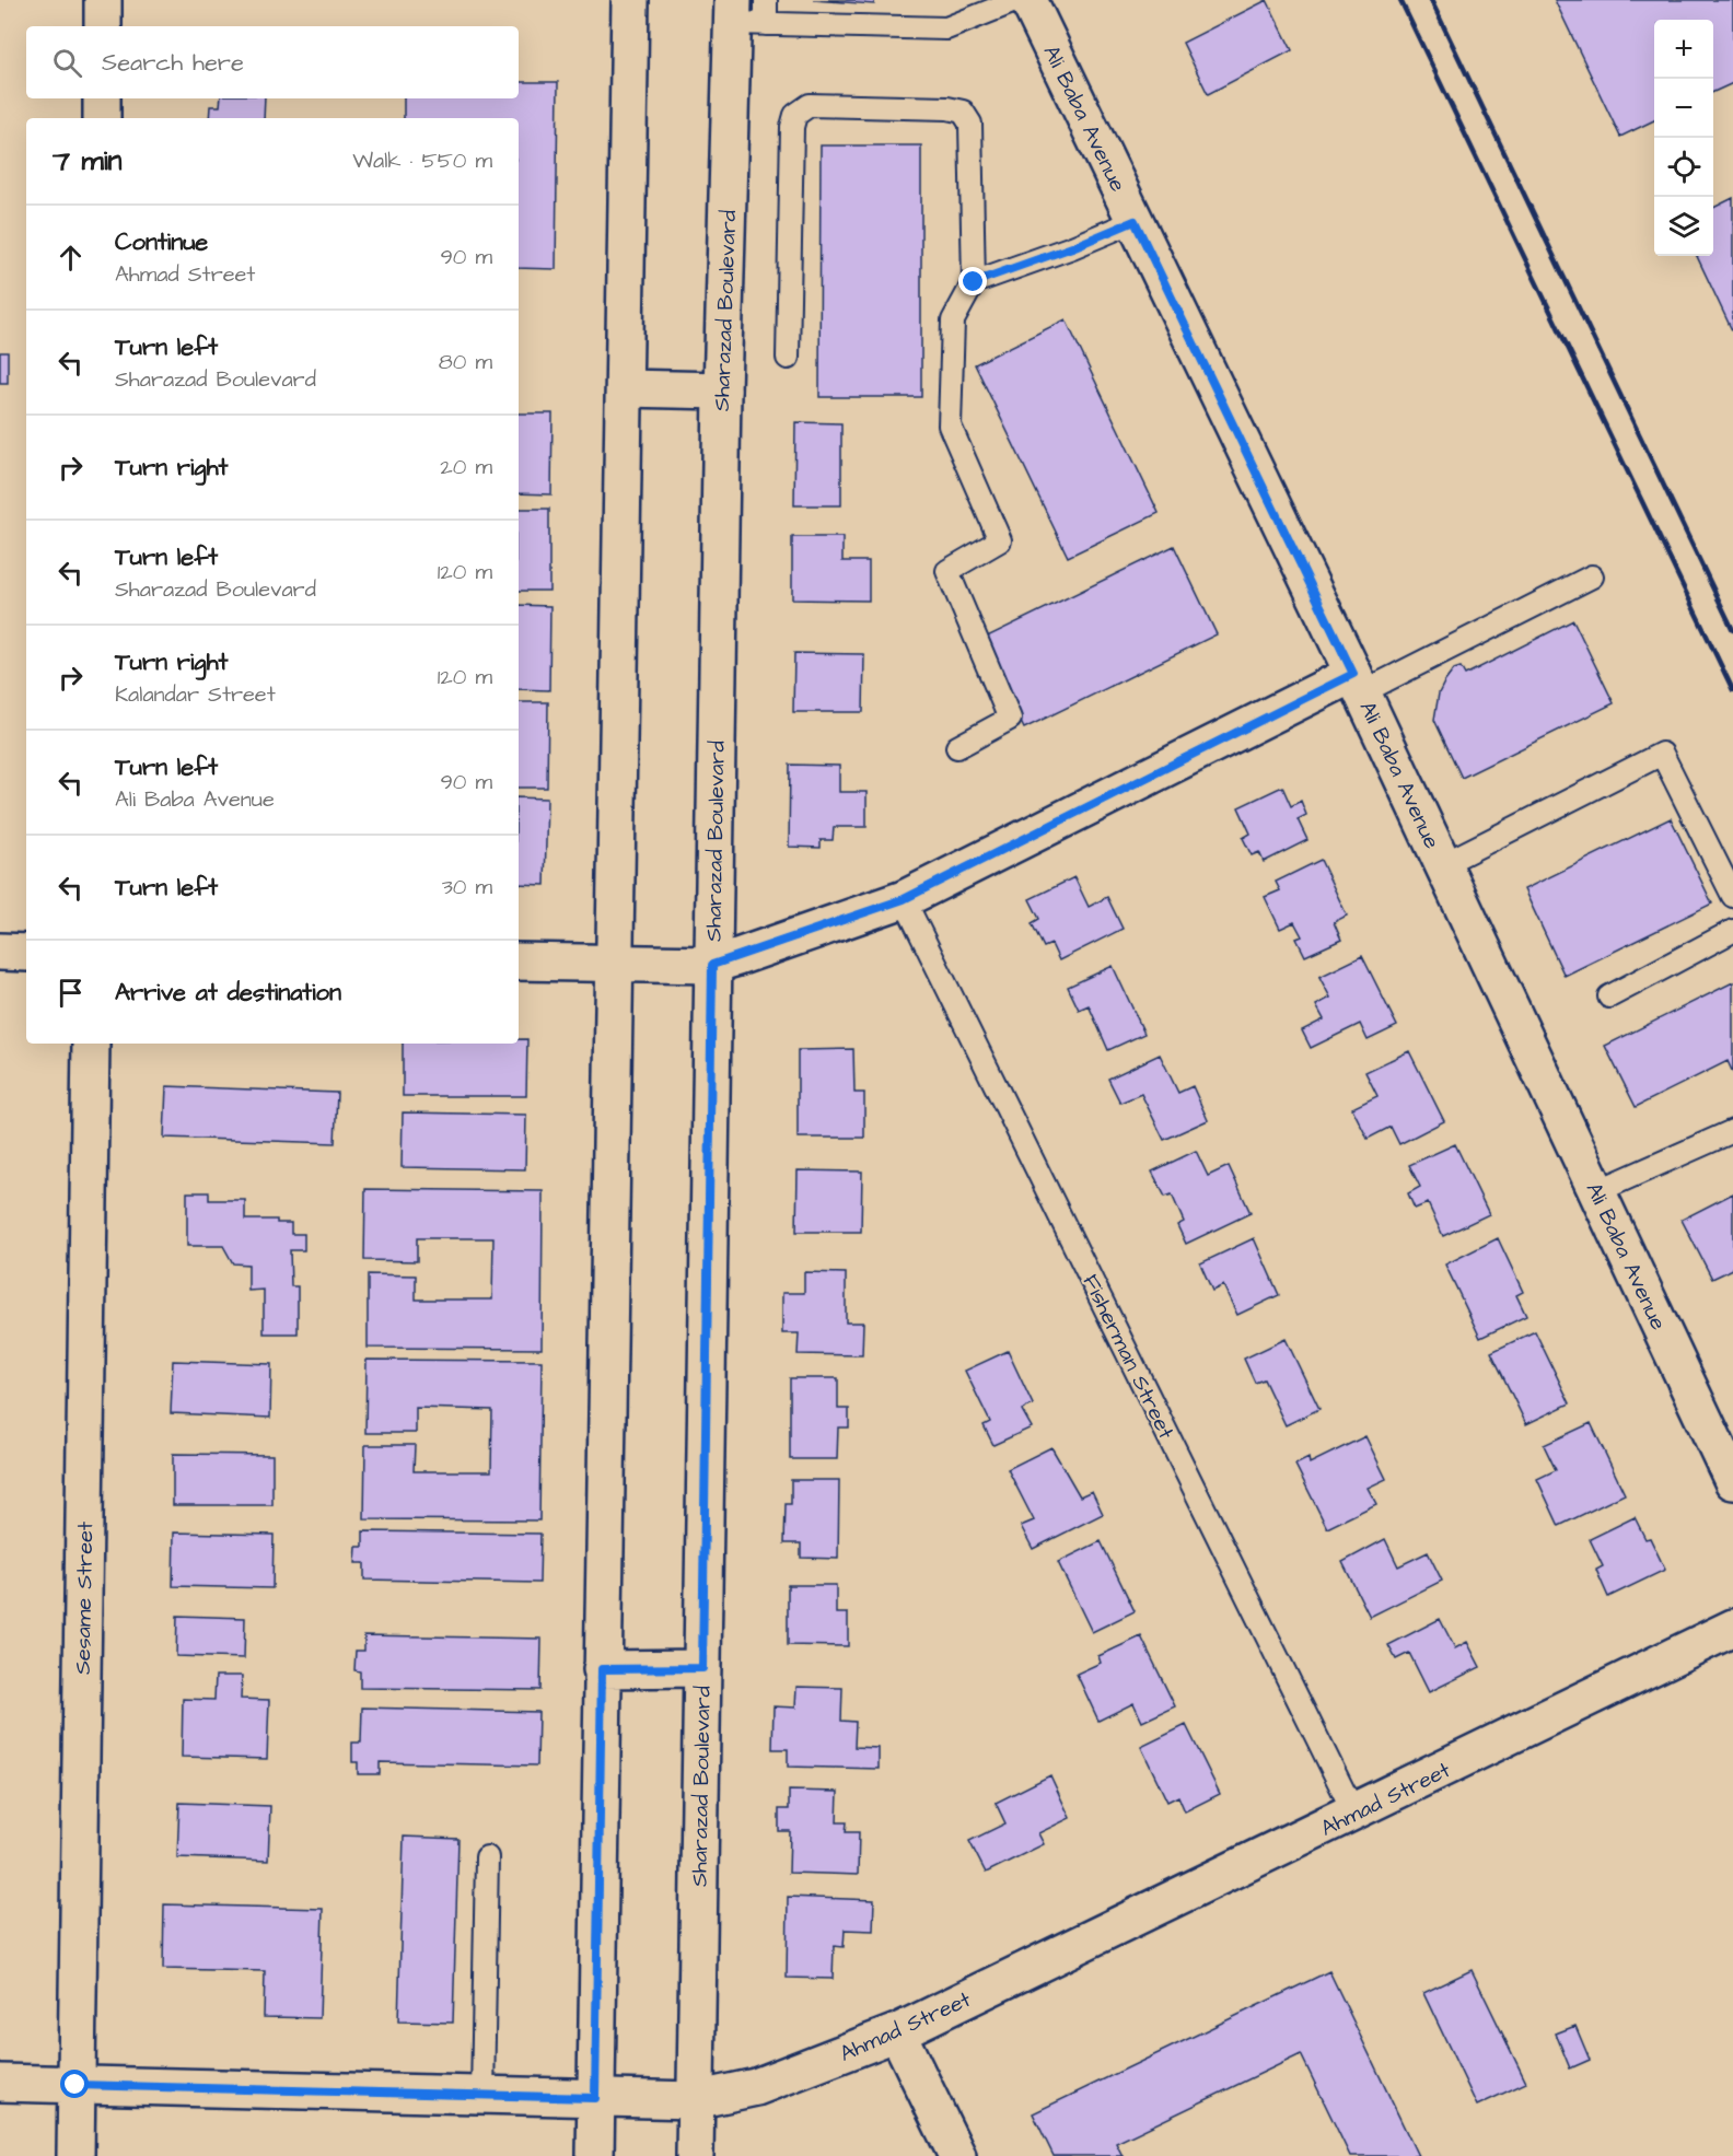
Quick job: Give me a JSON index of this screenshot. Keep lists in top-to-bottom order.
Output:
{
  "streets": {
    "street": [
      "Ali Baba Avenue",
      "Sharazad Boulevard",
      "Sesame Street",
      "Ahmad Street"
    ],
    "lane": ["Fisherman Street"]
  },
  "crossings": [
    ["Sharazad Boulevard", "Ahmad Street"],
    ["Fisherman Street", "Ahmad Street"],
    ["Sesame Street", "Ahmad Street"]
  ],
  "page": {
    "map_buttons": ["+", "−"],
    "search": "Search here",
    "heading": ["7 min", "Walk · 550 m"],
    "list": [
      ["Continue", "Ahmad Street", "90 m"],
      ["Turn left", "Sharazad Boulevard", "80 m"],
      ["Turn right", "20 m"],
      ["Turn left", "Sharazad Boulevard", "120 m"],
      ["Turn right", "Kalandar Street", "120 m"],
      ["Turn left", "Ali Baba Avenue", "90 m"],
      ["Turn left", "30 m"],
      "Arrive at destination"
    ]
  }
}
